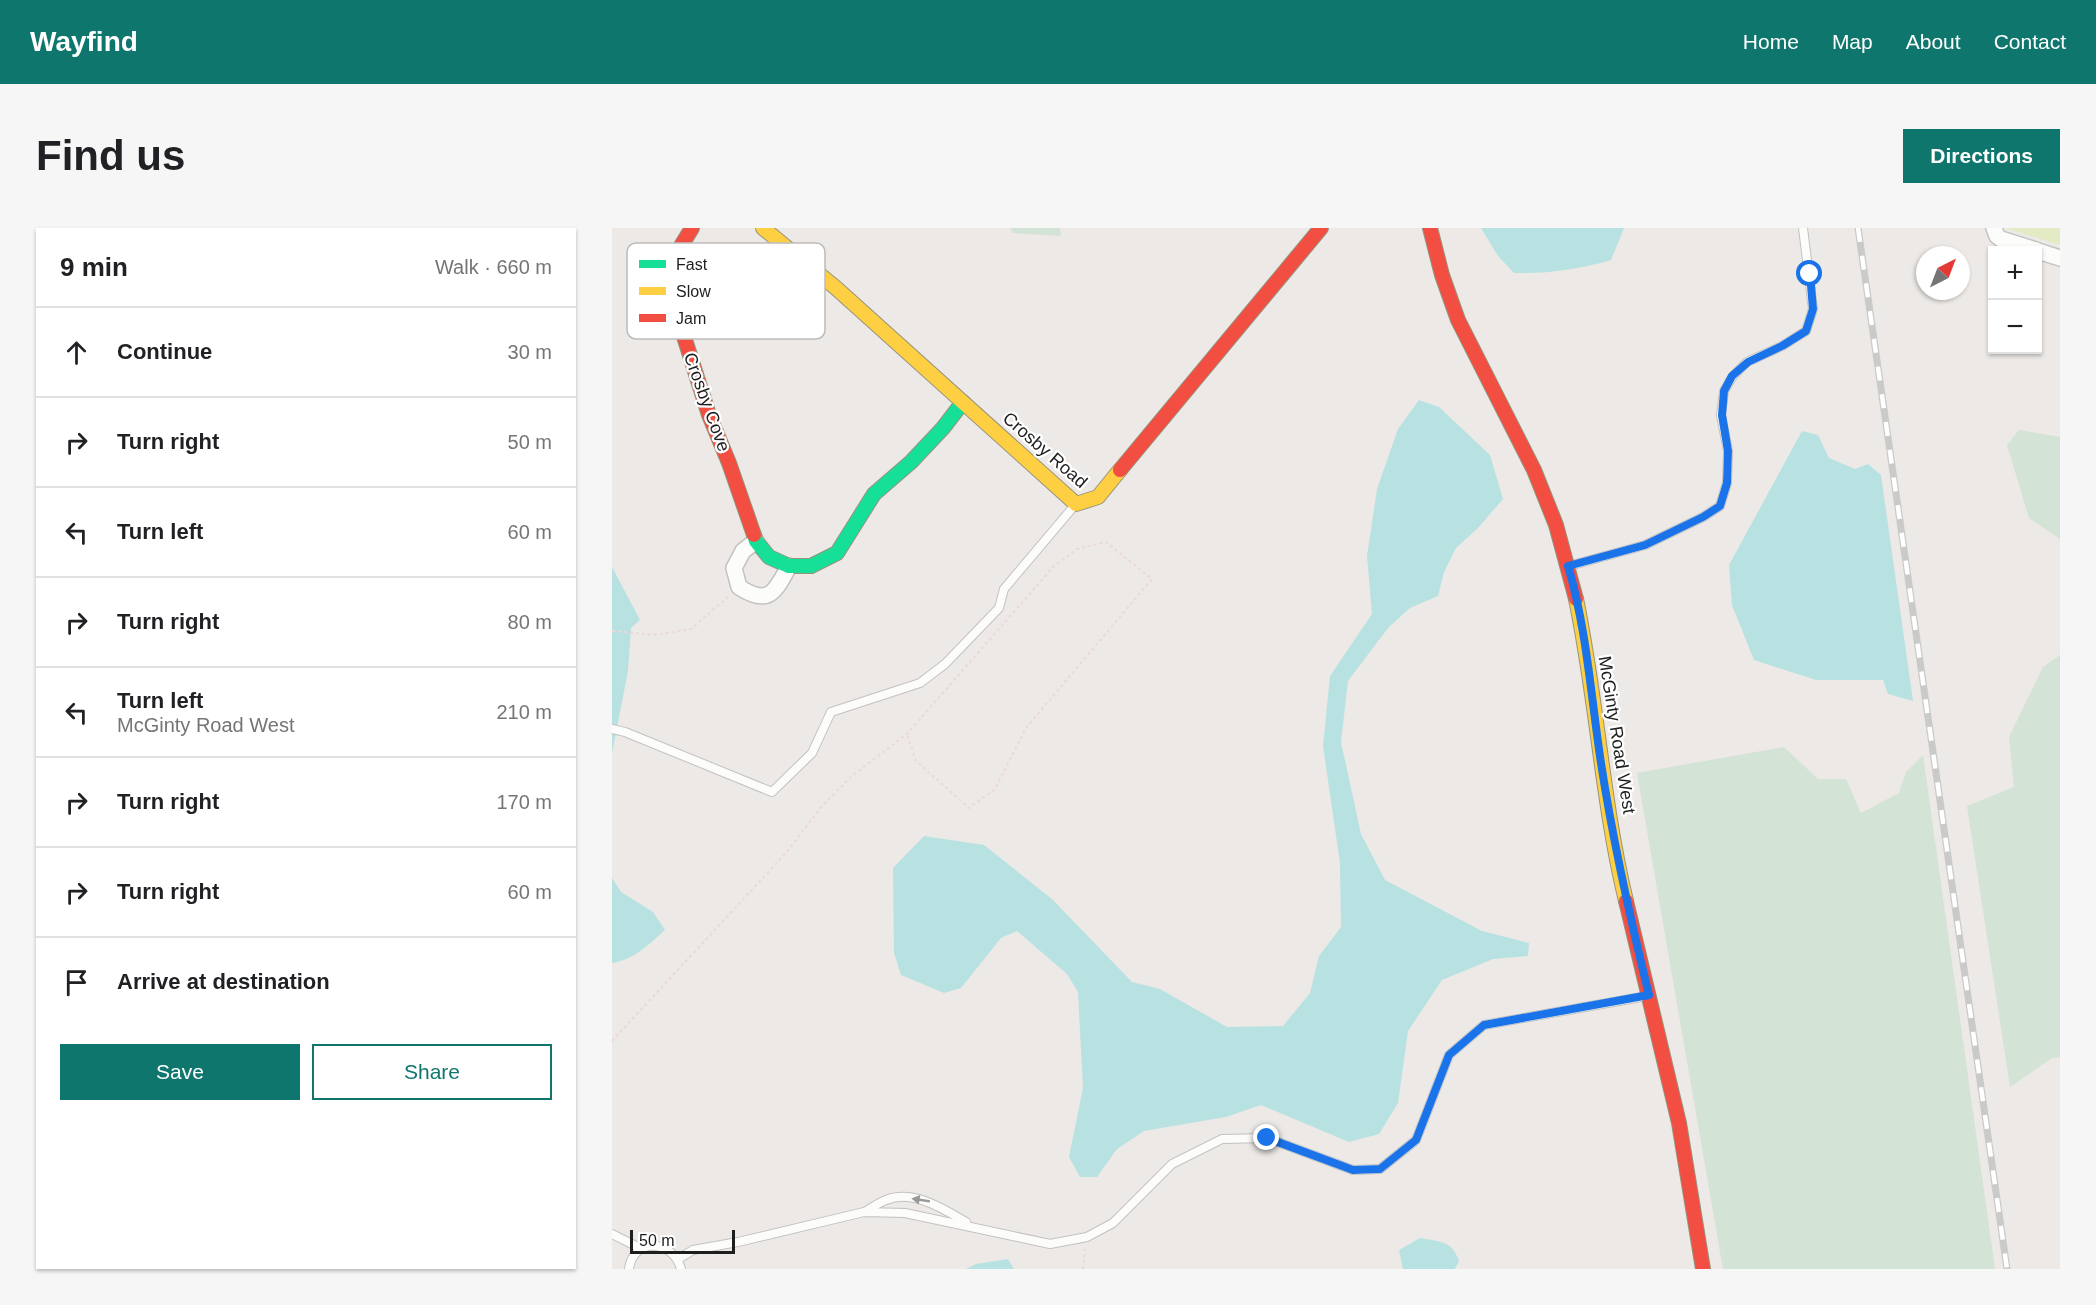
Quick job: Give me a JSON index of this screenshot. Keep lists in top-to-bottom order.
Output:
{
  "streets": {
    "street": ["Crosby Cove", "Crosby Road", "McGinty Road West"]
  },
  "legend": ["Fast", "Slow", "Jam"],
  "scale_bar": "50 m",
  "north": "top right",
  "page": {
    "header": "Wayfind",
    "nav": [
      "Home",
      "Map",
      "About",
      "Contact"
    ],
    "buttons": [
      "Directions",
      ["Save", "Share"]
    ],
    "title": "Find us",
    "heading": ["9 min", "Walk · 660 m"],
    "map_buttons": ["+", "−"],
    "list": [
      ["Continue", "30 m"],
      ["Turn right", "50 m"],
      ["Turn left", "60 m"],
      ["Turn right", "80 m"],
      ["Turn left", "McGinty Road West", "210 m"],
      ["Turn right", "170 m"],
      ["Turn right", "60 m"],
      "Arrive at destination"
    ],
    "scale": "50 m"
  }
}
